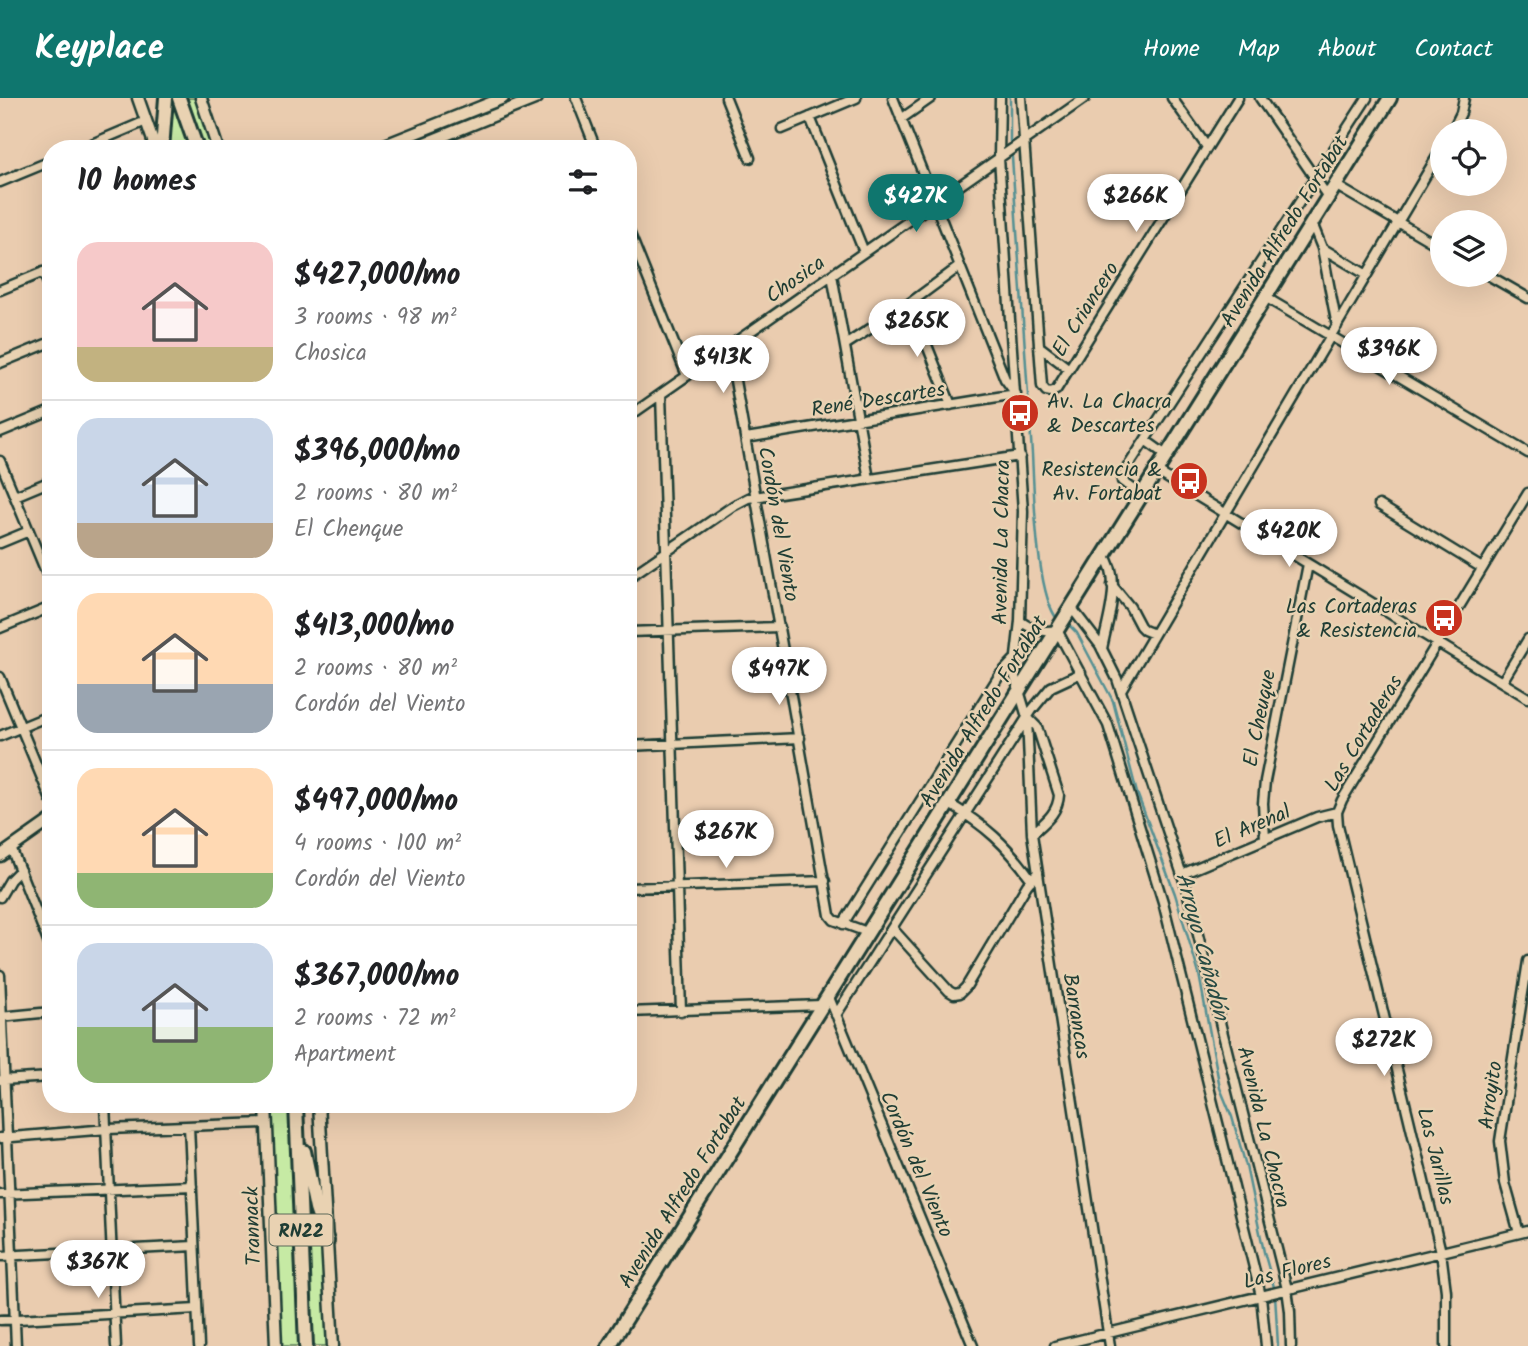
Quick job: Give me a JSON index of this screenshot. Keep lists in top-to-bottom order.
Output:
{
  "streets": {
    "main road": ["Avenida Alfredo Fortabat", "RN22"],
    "street": [
      "Chosica",
      "El Criancero",
      "René Descartes",
      "Cordón del Viento",
      "Avenida La Chacra",
      "El Cheuque",
      "Las Cortaderas",
      "El Arenal",
      "Barrancas",
      "Arroyito",
      "Las Jarillas",
      "Trannack",
      "Las Flores"
    ]
  },
  "crossings": [
    ["Avenida Alfredo Fortabat", "Cordón del Viento"],
    ["Avenida Alfredo Fortabat", "Avenida La Chacra"],
    ["Avenida Alfredo Fortabat", "Barrancas"],
    ["Chosica", "Cordón del Viento"],
    ["Chosica", "Avenida La Chacra"],
    ["René Descartes", "Cordón del Viento"],
    ["René Descartes", "Avenida La Chacra"],
    ["Avenida La Chacra", "El Arenal"],
    ["Avenida La Chacra", "Barrancas"],
    ["Avenida La Chacra", "Las Flores"],
    ["El Cheuque", "El Arenal"],
    ["Las Cortaderas", "El Arenal"],
    ["Las Cortaderas", "Las Jarillas"],
    ["El Arenal", "Las Jarillas"],
    ["Barrancas", "Las Flores"],
    ["Arroyito", "Las Flores"],
    ["Las Jarillas", "Las Flores"]
  ],
  "water": ["Arroyo Cañadón"],
  "places": {
    "bus stop": ["Av. La Chacra & Descartes", "Resistencia & Av. Fortabat", "Las Cortaderas & Resistencia"]
  },
  "page": {
    "header": "Keyplace",
    "nav": [
      "Home",
      "Map",
      "About",
      "Contact"
    ],
    "heading": "10 homes",
    "price": [
      "$427K",
      "$266K",
      "$265K",
      "$396K",
      "$413K",
      "$420K",
      "$497K",
      "$267K",
      "$272K",
      "$367K"
    ],
    "list": [
      {
        "name": "$427,000/mo",
        "note": "3 rooms · 98 m² · Chosica"
      },
      {
        "name": "$396,000/mo",
        "note": "2 rooms · 80 m² · El Chenque"
      },
      {
        "name": "$413,000/mo",
        "note": "2 rooms · 80 m² · Cordón del Viento"
      },
      {
        "name": "$497,000/mo",
        "note": "4 rooms · 100 m² · Cordón del Viento"
      },
      {
        "name": "$367,000/mo",
        "note": "2 rooms · 72 m² · Apartment"
      }
    ]
  }
}
